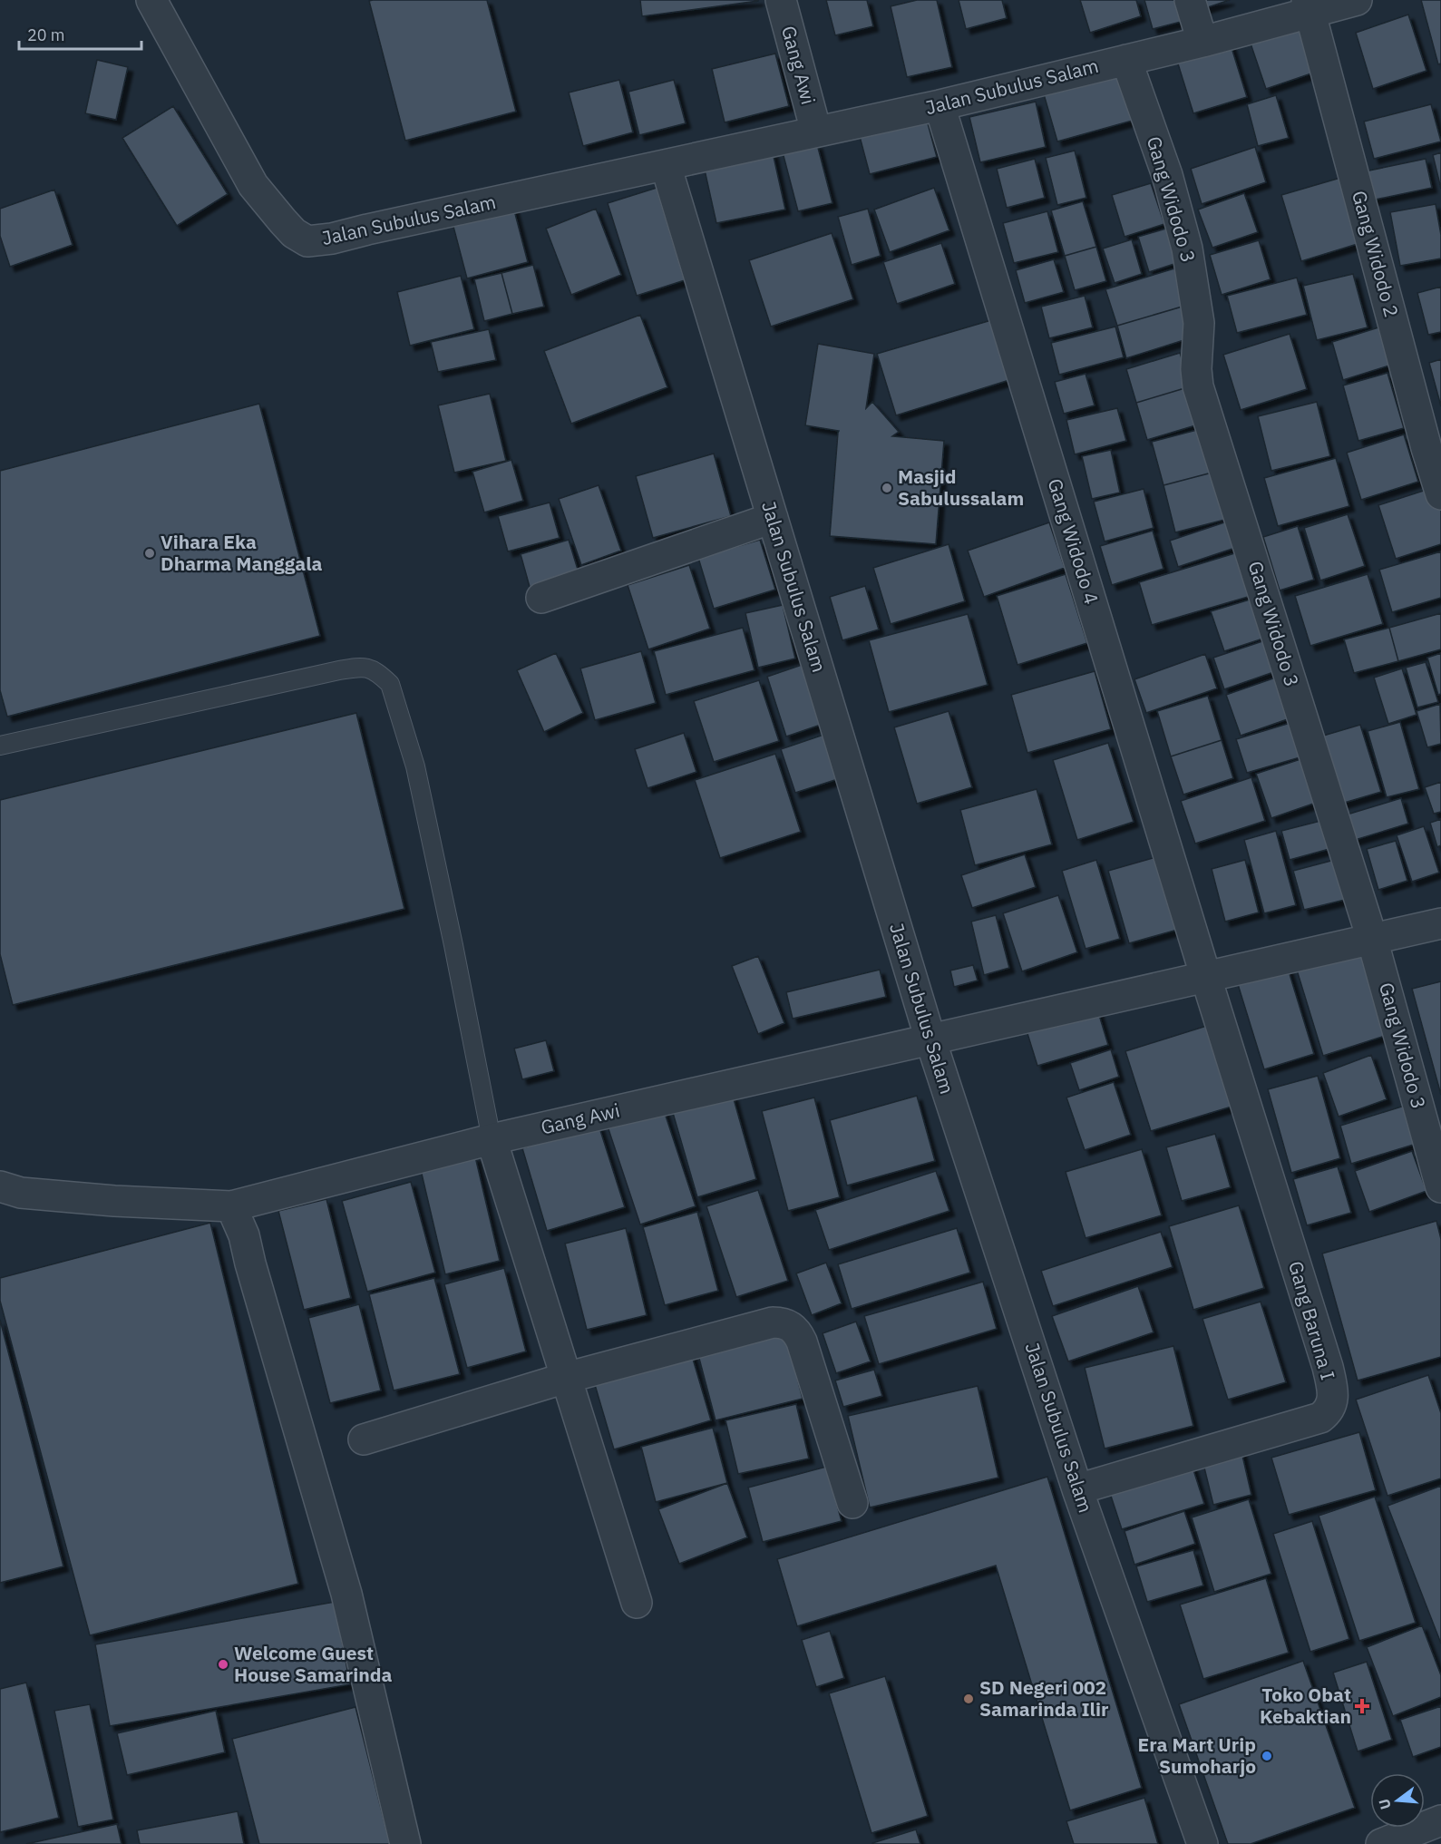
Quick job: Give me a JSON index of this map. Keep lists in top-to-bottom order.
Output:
{
  "streets": {
    "street": [
      "Gang Awi",
      "Jalan Subulus Salam",
      "Gang Widodo 3",
      "Gang Widodo 2",
      "Gang Widodo 4",
      "Gang Baruna I"
    ]
  },
  "crossings": [
    ["Gang Awi", "Jalan Subulus Salam"],
    ["Gang Awi", "Gang Widodo 3"],
    ["Gang Awi", "Gang Widodo 4"],
    ["Gang Awi", "Gang Baruna I"],
    ["Jalan Subulus Salam", "Gang Widodo 3"],
    ["Jalan Subulus Salam", "Gang Widodo 2"],
    ["Jalan Subulus Salam", "Gang Widodo 4"],
    ["Jalan Subulus Salam", "Gang Baruna I"],
    ["Gang Widodo 4", "Gang Baruna I"]
  ],
  "places": {
    "other": [
      "Masjid Sabulussalam",
      "Vihara Eka Dharma Manggala",
      "Welcome Guest House Samarinda",
      "SD Negeri 002 Samarinda Ilir",
      "Era Mart Urip Sumoharjo"
    ],
    "health": ["Toko Obat Kebaktian"]
  },
  "scale_bar": "20 m",
  "north": "left"
}
